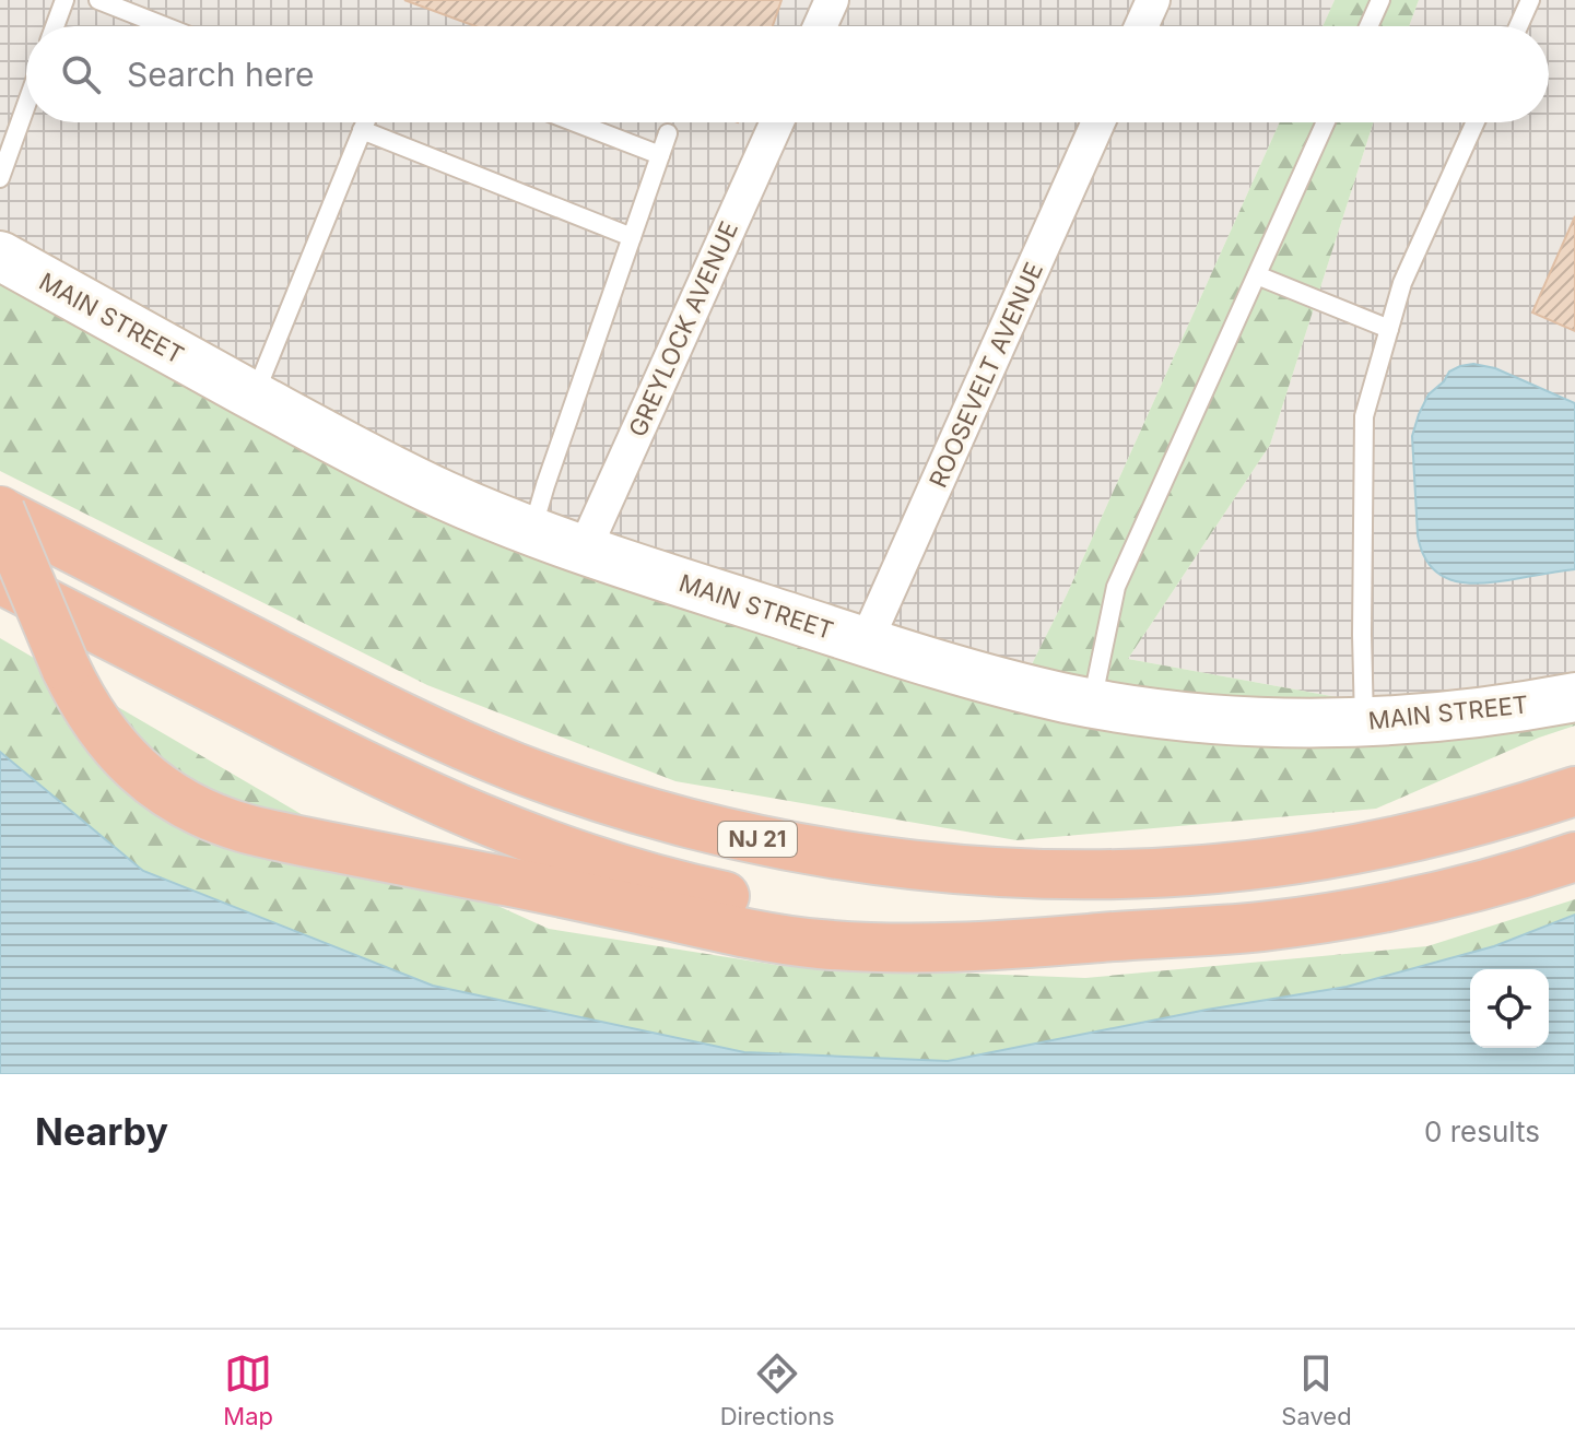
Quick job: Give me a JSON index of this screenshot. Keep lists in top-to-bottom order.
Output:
{
  "streets": {
    "highway": ["NJ 21"],
    "street": ["MAIN STREET", "GREYLOCK AVENUE", "ROOSEVELT AVENUE"]
  },
  "crossings": [
    ["MAIN STREET", "GREYLOCK AVENUE"],
    ["MAIN STREET", "ROOSEVELT AVENUE"]
  ],
  "page": {
    "search": "Search here",
    "heading": ["Nearby", "0 results"],
    "nav": ["Map", "Directions", "Saved"]
  }
}
